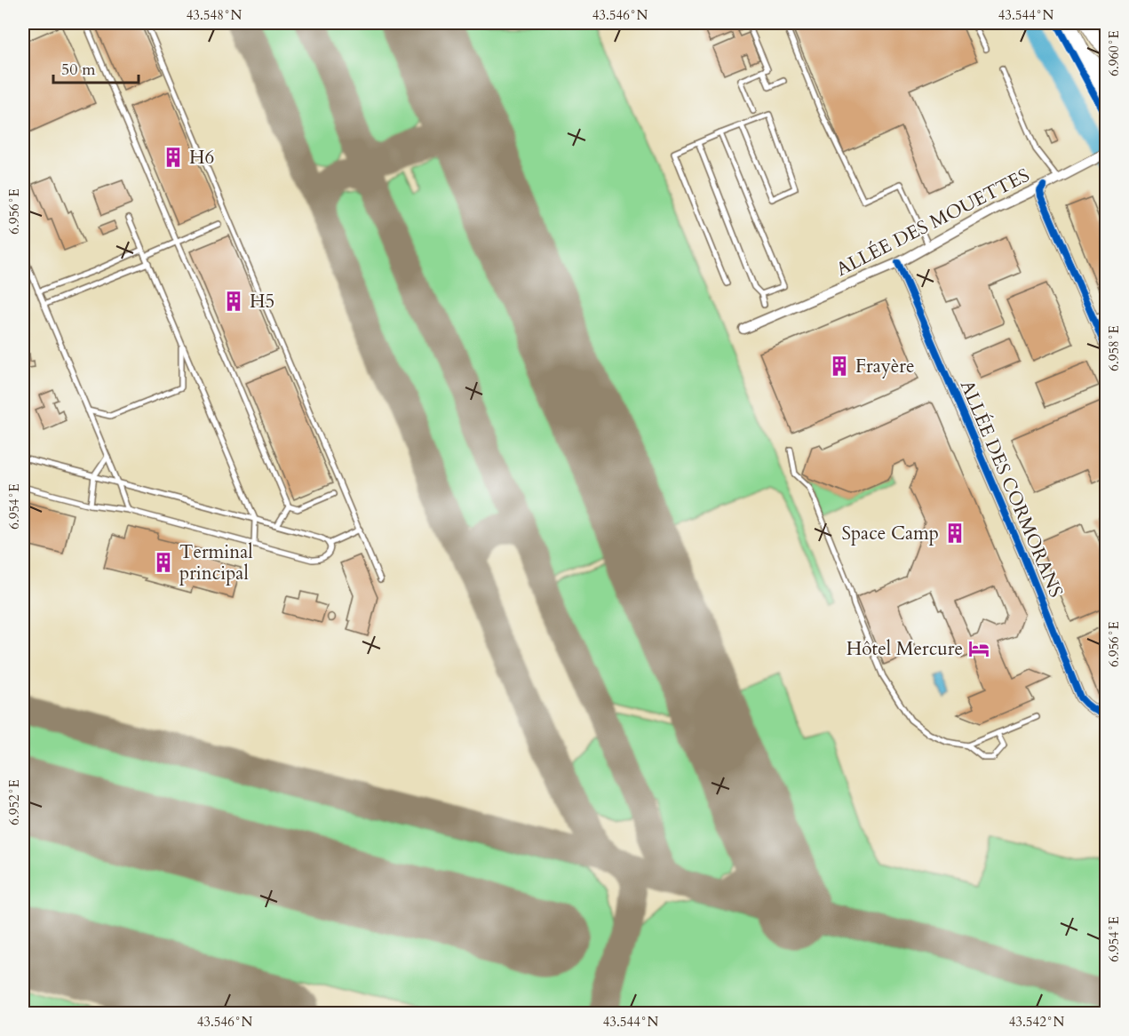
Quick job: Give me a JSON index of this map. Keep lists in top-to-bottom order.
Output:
{
  "streets": {
    "street": ["ALLÉE DES MOUETTES", "ALLÉE DES CORMORANS"]
  },
  "crossings": [
    ["ALLÉE DES MOUETTES", "ALLÉE DES CORMORANS"]
  ],
  "places": {
    "building": [
      "H6",
      "H5",
      "Frayère",
      "Space Camp",
      "Terminal principal"
    ],
    "hotel": ["Hôtel Mercure"]
  },
  "scale_bar": "50 m",
  "coordinates": [
    "43.548°N",
    "43.546°N",
    "43.544°N",
    "6.960°E",
    "6.956°E",
    "6.958°E",
    "6.954°E",
    "6.952°E",
    "43.542°N"
  ]
}
